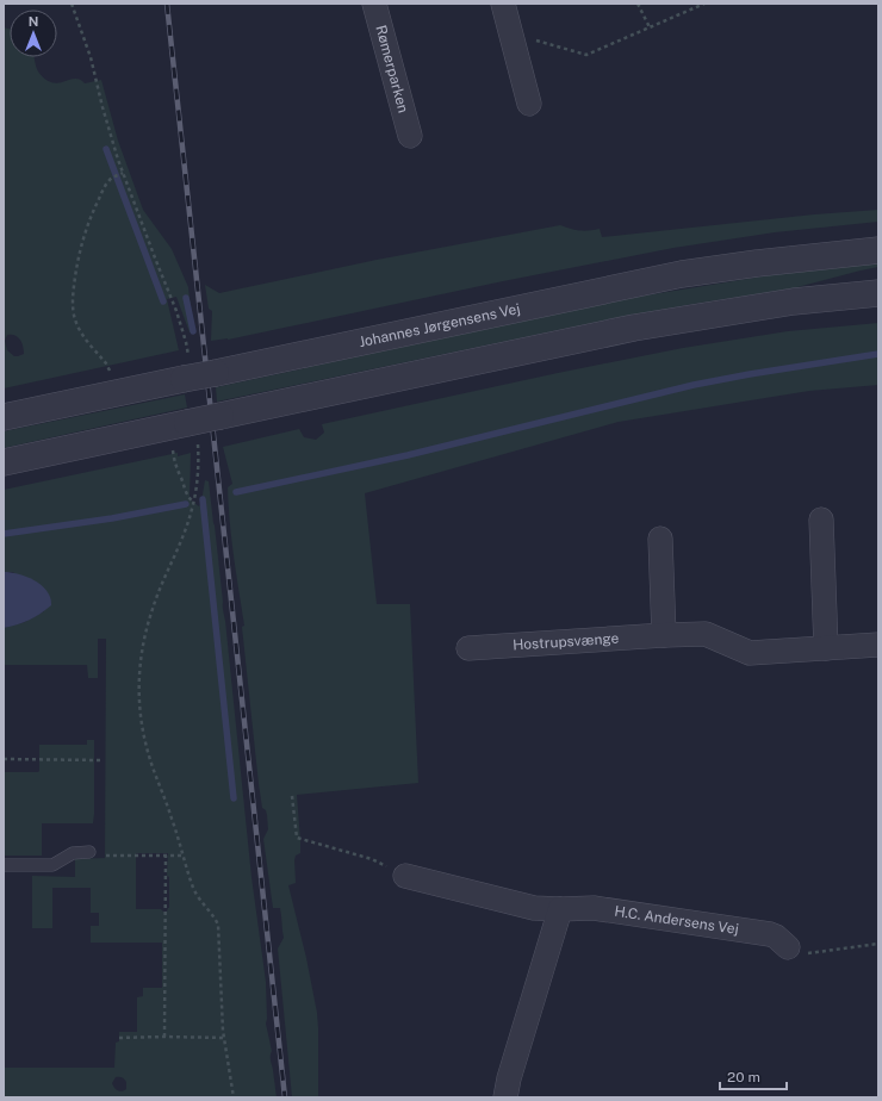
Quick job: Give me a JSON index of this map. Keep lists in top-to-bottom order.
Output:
{
  "streets": {
    "street": [
      "Rømerparken",
      "Johannes Jørgensens Vej",
      "Hostrupsvænge",
      "H.C. Andersens Vej"
    ]
  },
  "scale_bar": "20 m",
  "north": "top"
}
